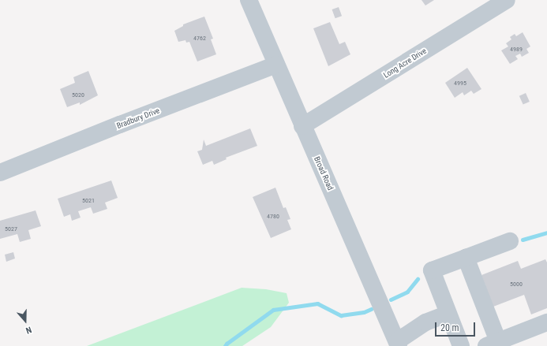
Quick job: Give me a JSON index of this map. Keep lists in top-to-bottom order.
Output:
{
  "streets": {
    "street": ["Long Acre Drive", "Bradbury Drive", "Broad Road"]
  },
  "crossings": [
    ["Long Acre Drive", "Broad Road"],
    ["Bradbury Drive", "Broad Road"]
  ],
  "house_numbers": [
    "4762",
    "4989",
    "4995",
    "5020",
    "5021",
    "4780",
    "5027",
    "5000"
  ],
  "scale_bar": "20 m",
  "north": "bottom"
}
